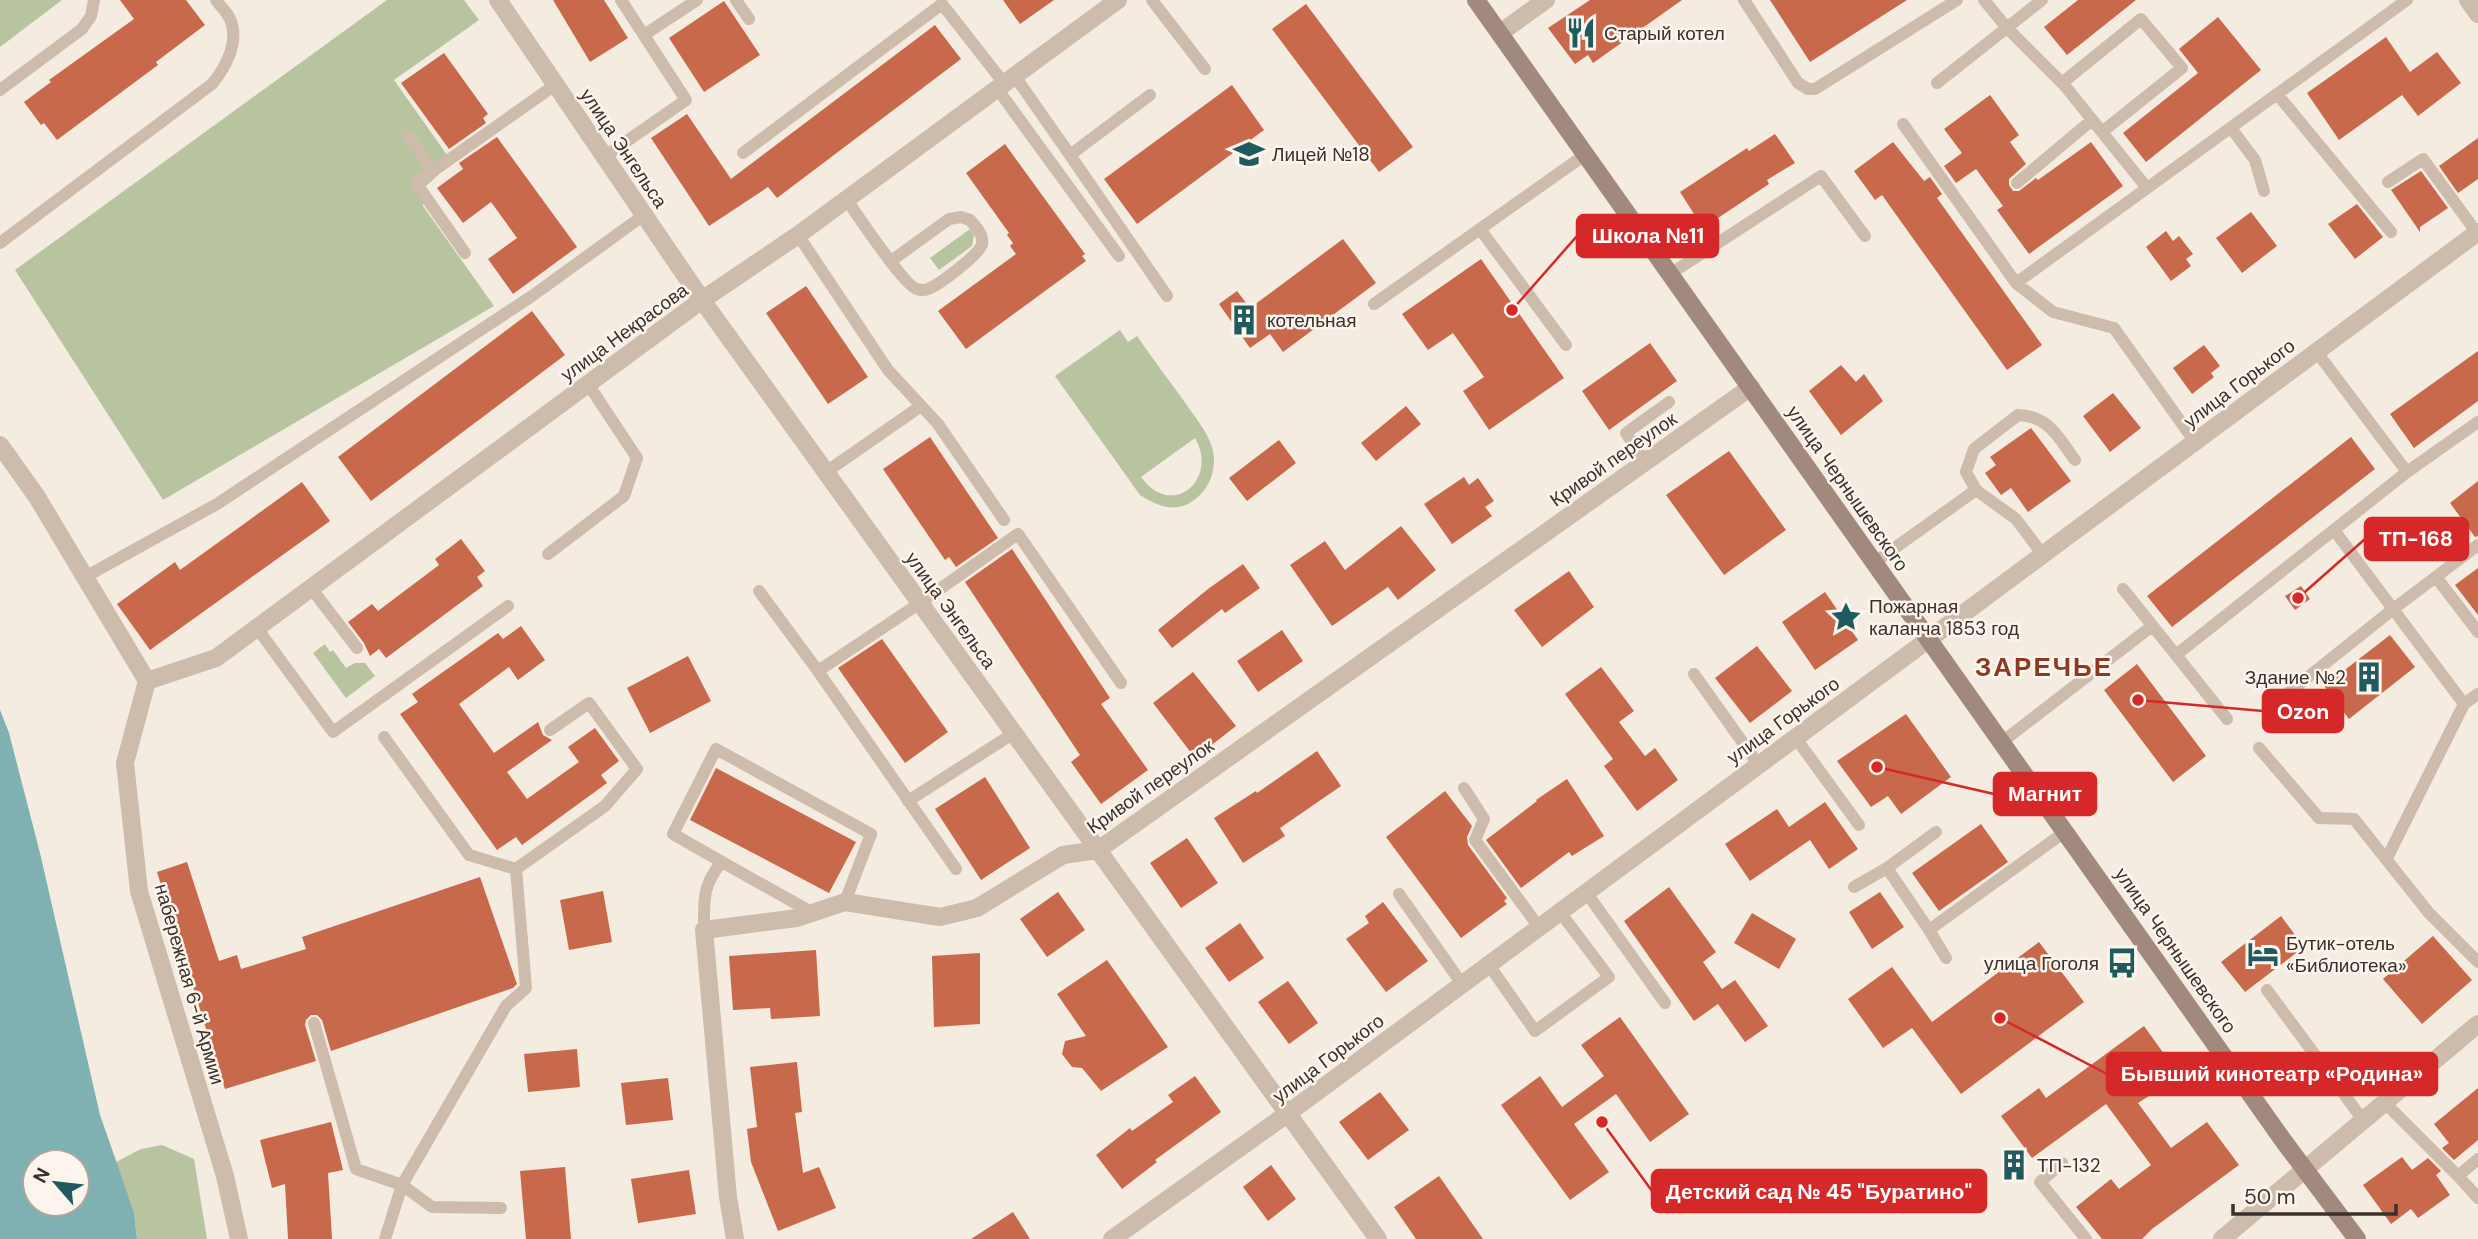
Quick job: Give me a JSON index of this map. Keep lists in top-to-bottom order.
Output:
{
  "streets": {
    "main road": ["улица Чернышевского"],
    "street": [
      "улица Энгельса",
      "улица Некрасова",
      "улица Горького",
      "Кривой переулок",
      "набережная 6-й Армии"
    ]
  },
  "crossings": [
    ["улица Энгельса", "улица Некрасова"],
    ["улица Энгельса", "улица Горького"],
    ["улица Энгельса", "Кривой переулок"],
    ["улица Некрасова", "набережная 6-й Армии"],
    ["улица Горького", "улица Чернышевского"],
    ["Кривой переулок", "улица Чернышевского"]
  ],
  "districts": ["ЗАРЕЧЬЕ"],
  "places": {
    "restaurant": ["Старый котел"],
    "school or university": ["Лицей №18"],
    "other": [
      "Школа №11",
      "ТП-168",
      "Ozon",
      "Магнит",
      "Бывший кинотеатр «Родина»",
      "Детский сад № 45 \"Буратино\""
    ],
    "building": ["котельная", "Здание №2", "ТП-132"],
    "place": ["Пожарная каланча 1853 год"],
    "hotel": ["Бутик-отель «Библиотека»"],
    "bus stop": ["улица Гоголя"]
  },
  "scale_bar": "50 m",
  "north": "top left"
}
